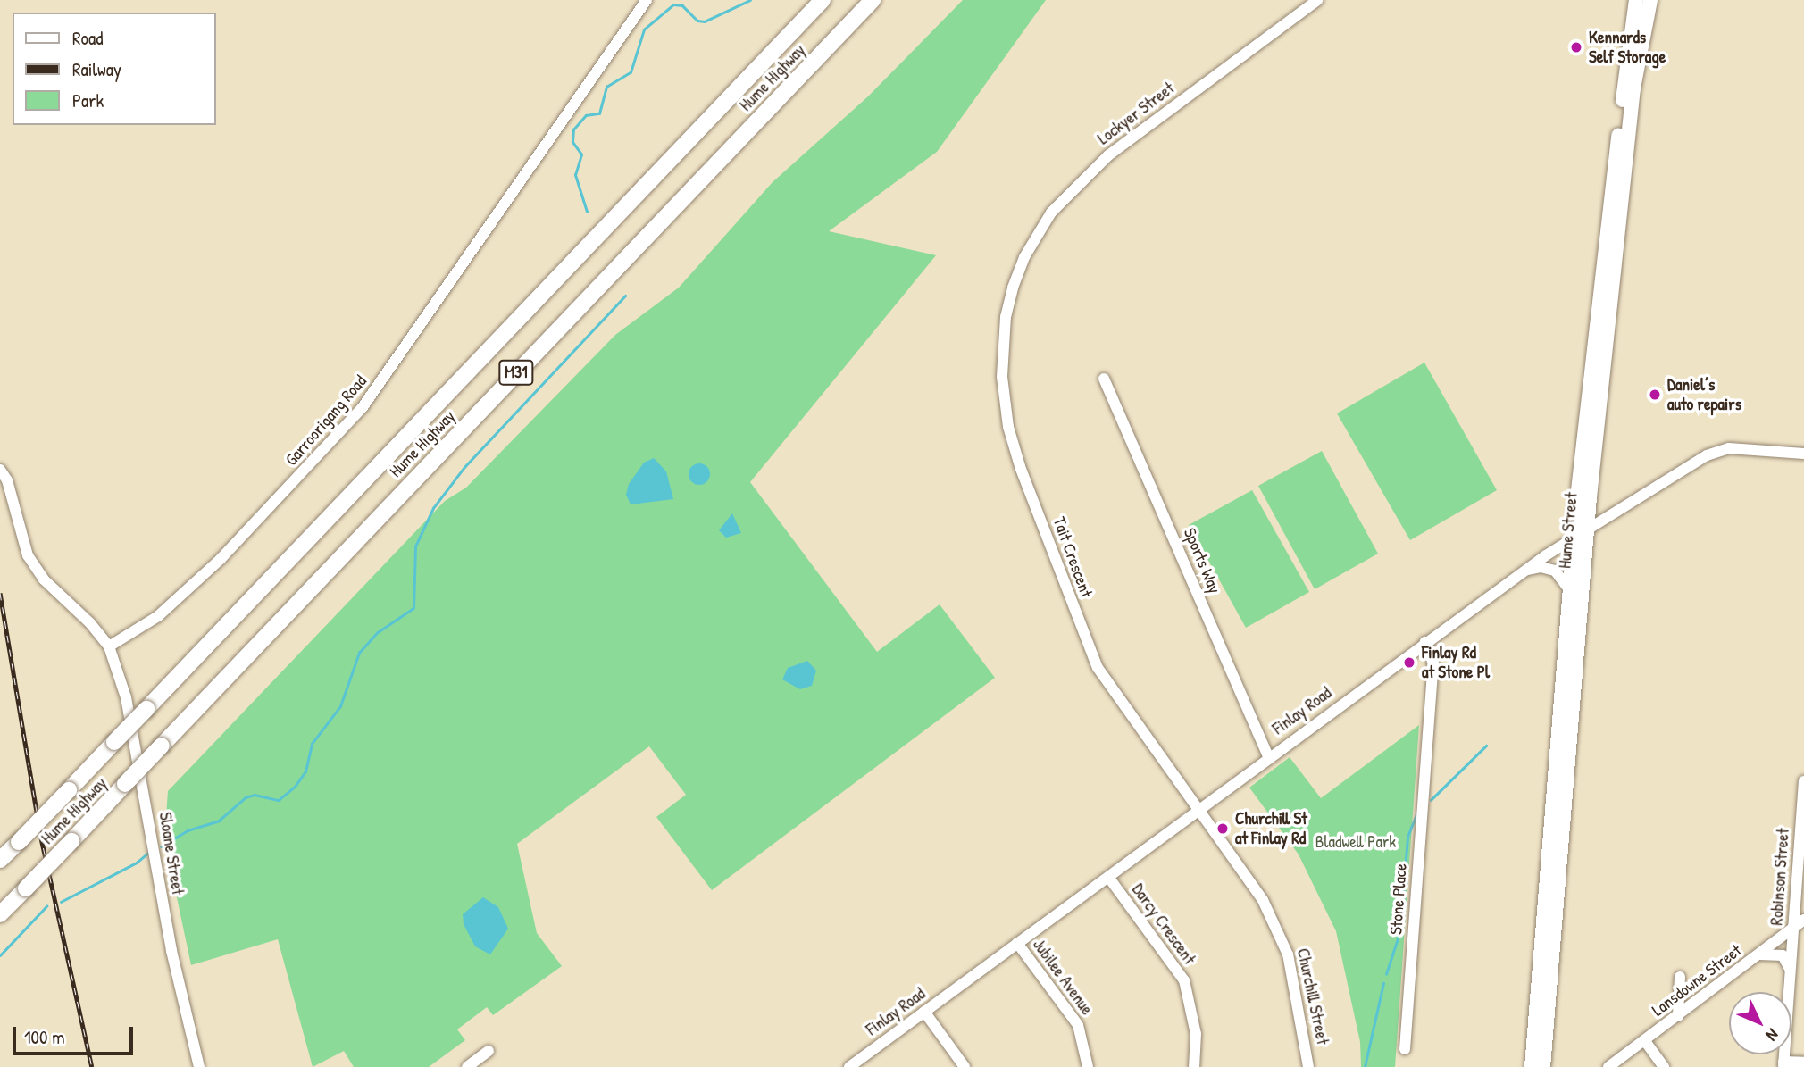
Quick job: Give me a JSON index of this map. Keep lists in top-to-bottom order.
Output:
{
  "streets": {
    "highway": ["Hume Highway", "M31"],
    "main road": ["Hume Street"],
    "street": [
      "Lockyer Street",
      "Garroorigang Road",
      "Tait Crescent",
      "Sports Way",
      "Finlay Road",
      "Sloane Street",
      "Robinson Street",
      "Stone Place",
      "Darcy Crescent",
      "Jubilee Avenue",
      "Lansdowne Street",
      "Churchill Street"
    ]
  },
  "crossings": [
    ["Lockyer Street", "Tait Crescent"],
    ["Garroorigang Road", "Sloane Street"],
    ["Hume Street", "Finlay Road"],
    ["Tait Crescent", "Finlay Road"],
    ["Tait Crescent", "Churchill Street"],
    ["Sports Way", "Finlay Road"],
    ["Finlay Road", "Stone Place"],
    ["Finlay Road", "Darcy Crescent"],
    ["Finlay Road", "Jubilee Avenue"],
    ["Finlay Road", "Churchill Street"],
    ["Robinson Street", "Lansdowne Street"]
  ],
  "parks": ["Bladwell Park"],
  "places": [
    "Kennards Self Storage",
    "Daniel’s auto repairs",
    "Finlay Rd at Stone Pl",
    "Churchill St at Finlay Rd"
  ],
  "legend": ["Road", "Railway", "Park"],
  "scale_bar": "100 m",
  "north": "bottom right"
}
